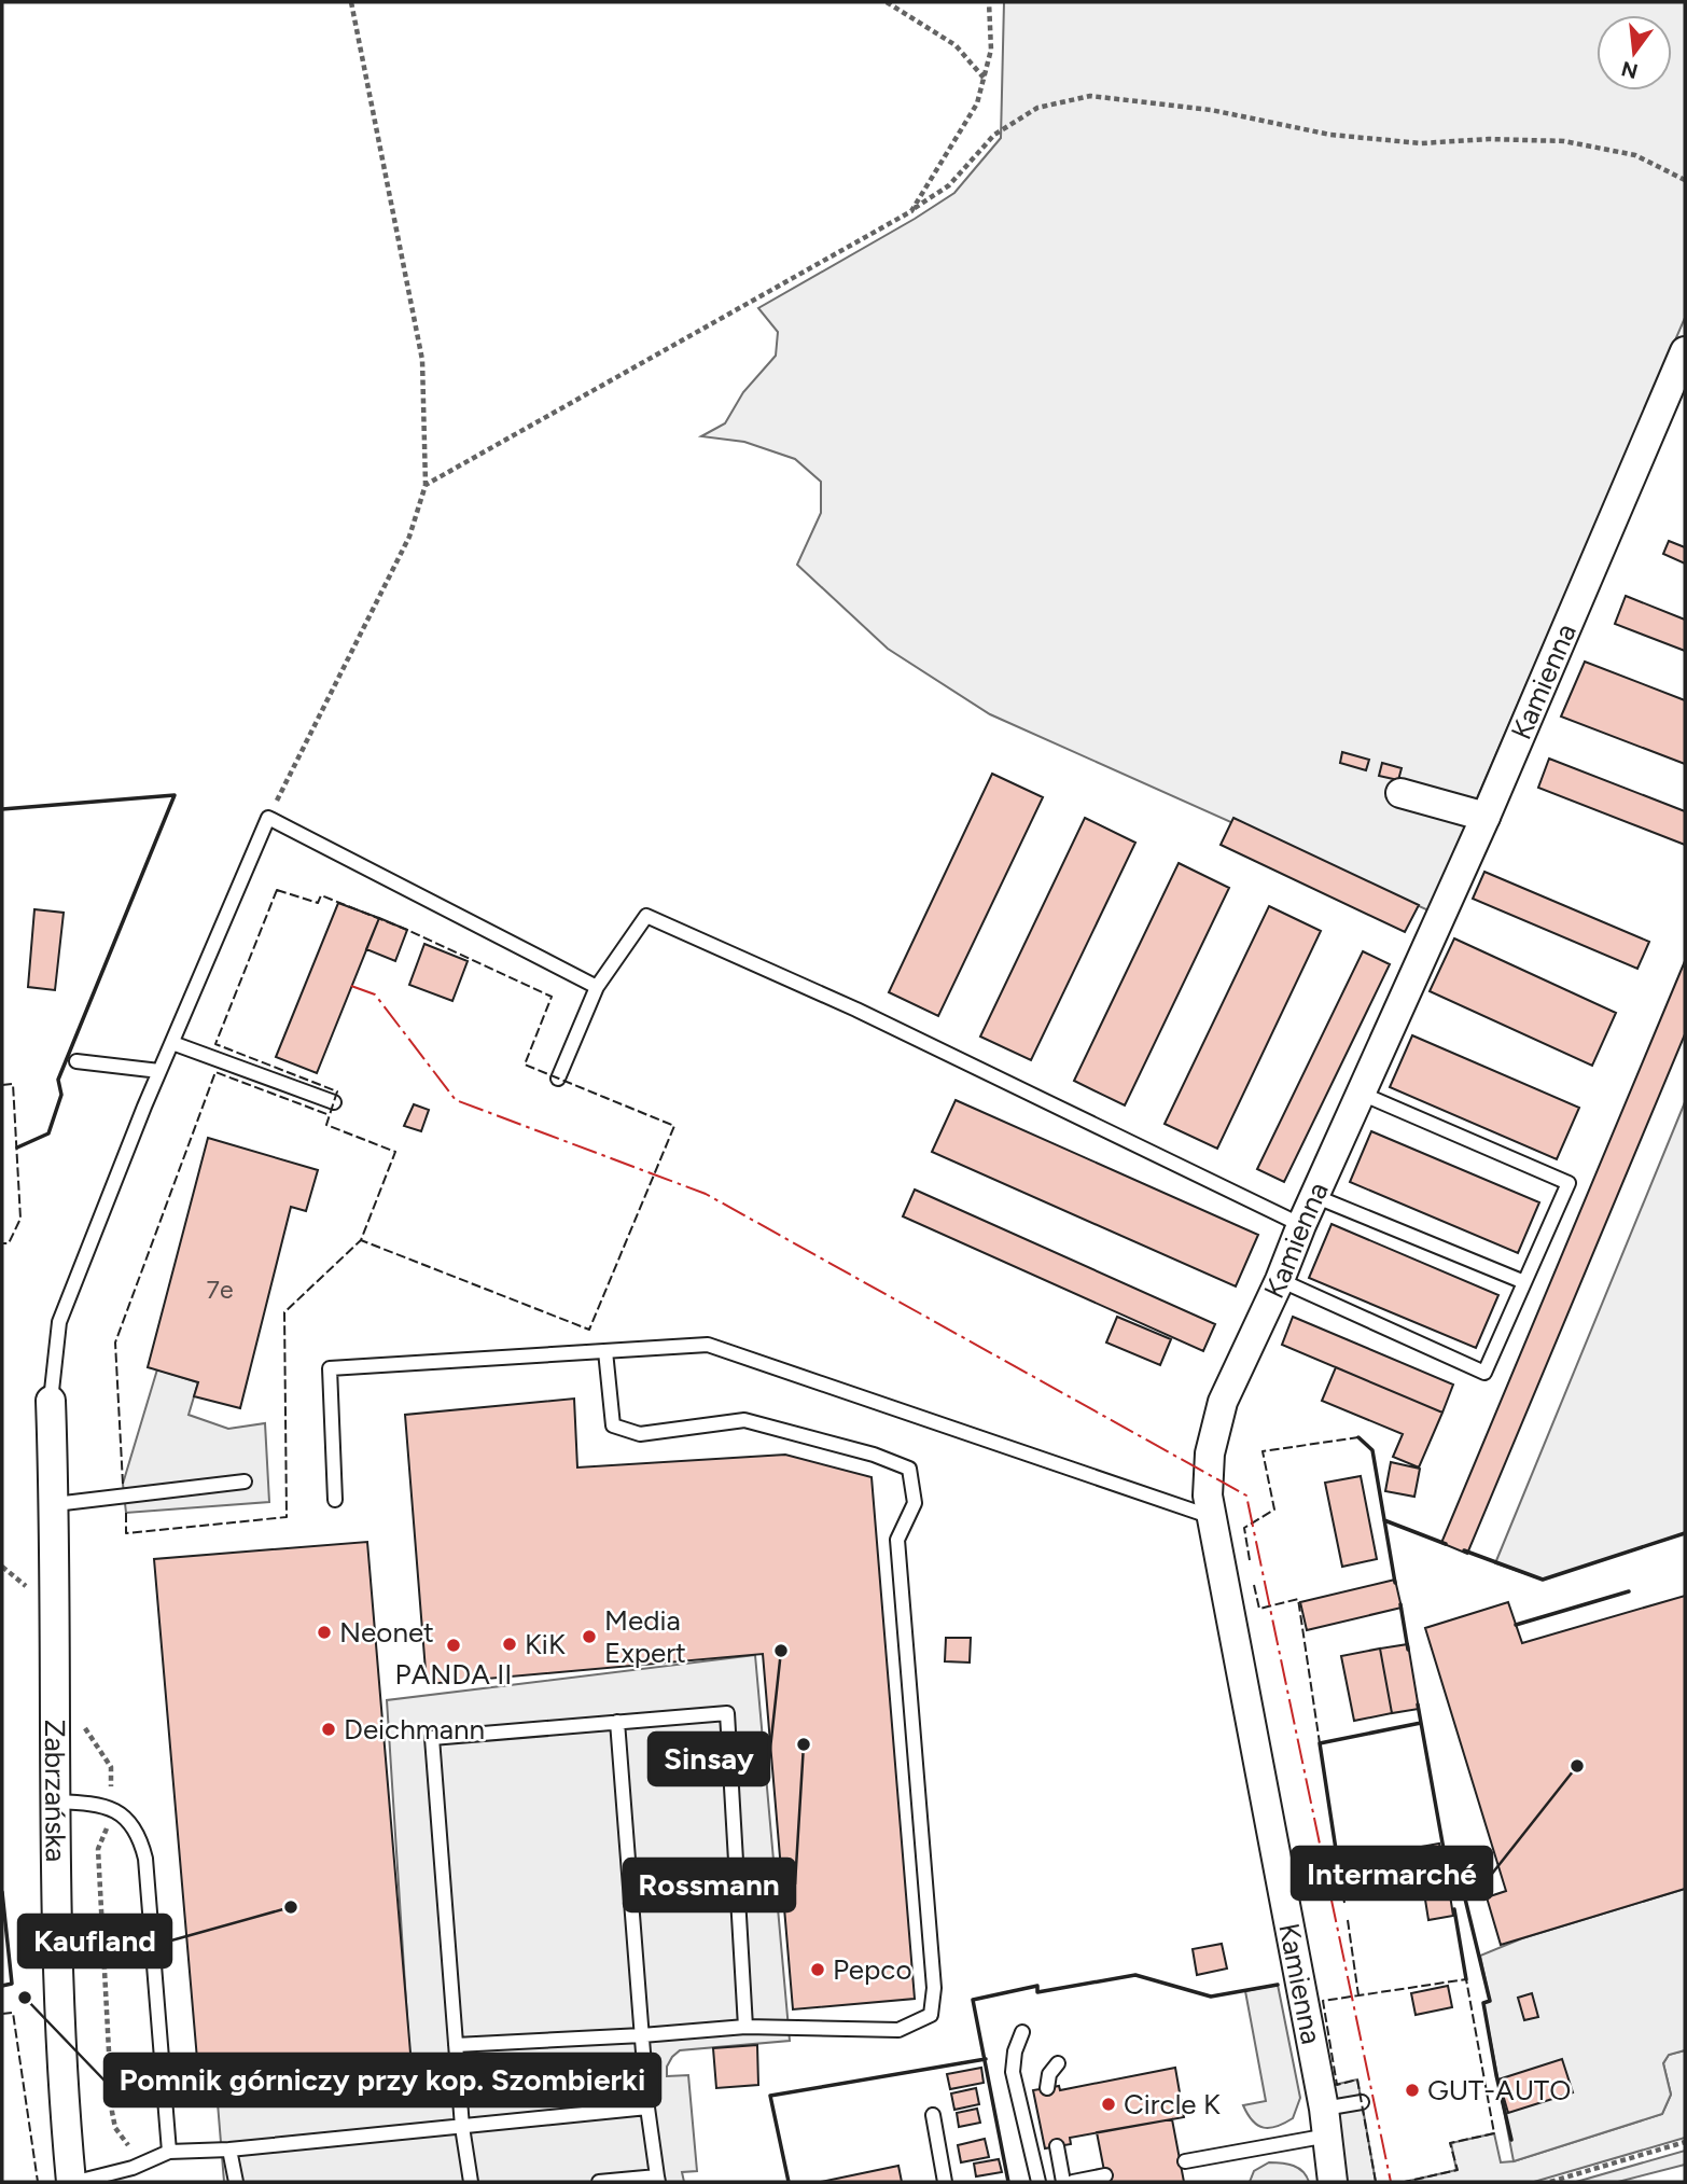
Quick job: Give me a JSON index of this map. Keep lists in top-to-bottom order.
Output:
{
  "streets": {
    "street": ["Kamienna", "Zabrzańska"]
  },
  "places": [
    "Neonet",
    "Media Expert",
    "KiK",
    "PANDA II",
    "Sinsay",
    "Deichmann",
    "Rossmann",
    "Intermarché",
    "Kaufland",
    "Pepco",
    "Pomnik górniczy przy kop. Szombierki",
    "GUT-AUTO",
    "Circle K"
  ],
  "house_numbers": ["7e"],
  "north": "bottom"
}
